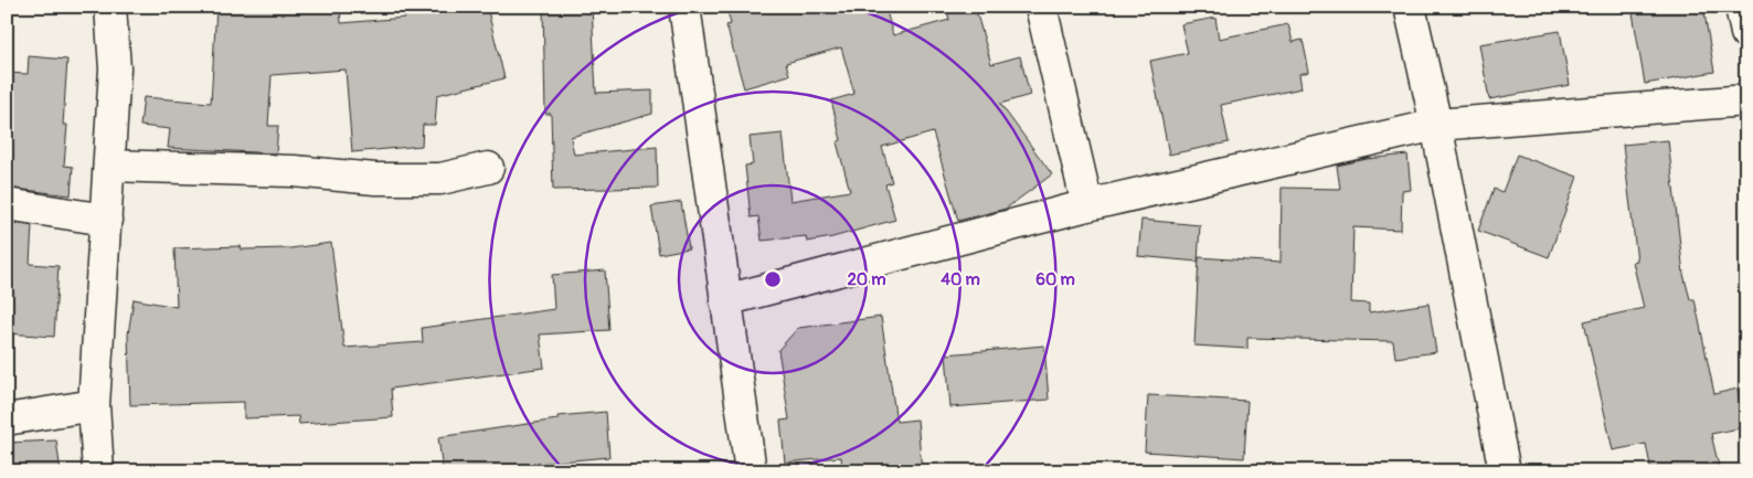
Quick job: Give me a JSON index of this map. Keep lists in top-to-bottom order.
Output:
{
  "rings": ["20 m", "40 m", "60 m"]
}
